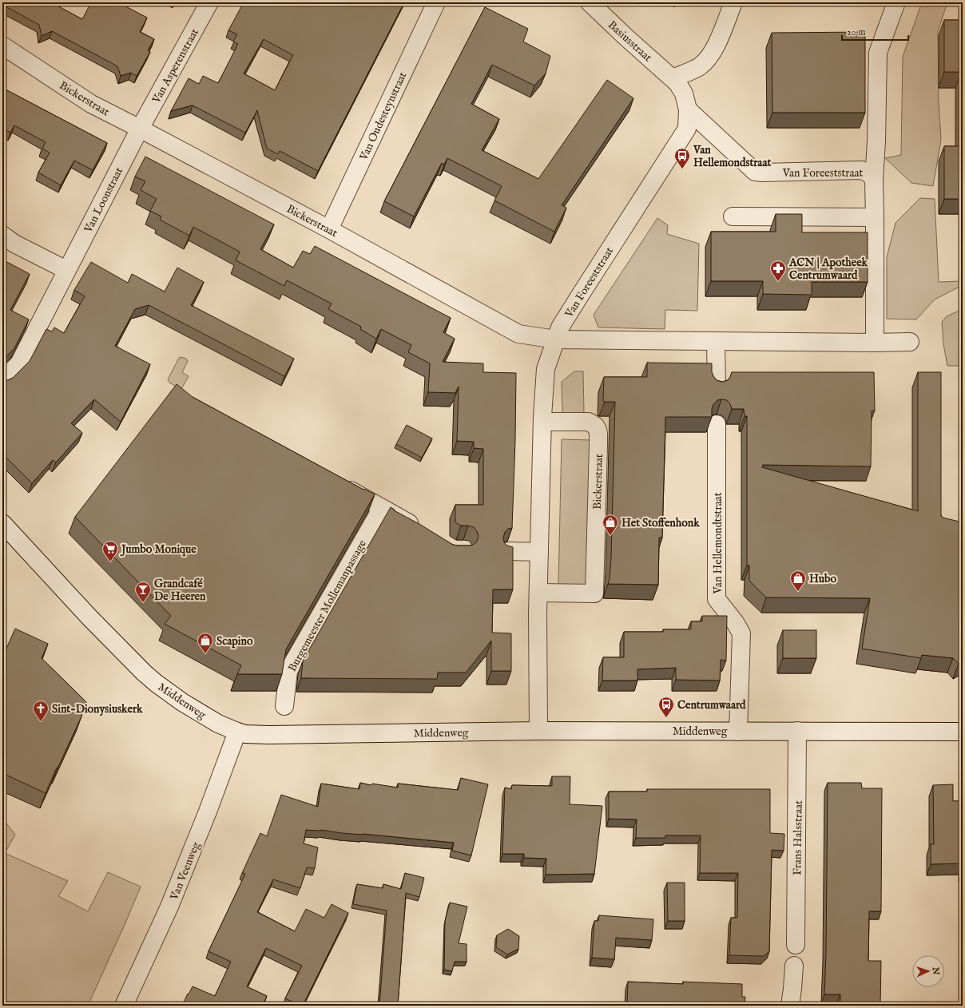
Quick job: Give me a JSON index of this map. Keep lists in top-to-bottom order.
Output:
{
  "streets": {
    "street": [
      "Basiusstraat",
      "Van Asperenstraat",
      "Bickerstraat",
      "Van Oudesteynstraat",
      "Van Foreeststraat",
      "Van Loonstraat",
      "Van Hellemondtstraat",
      "Burgemeester Mollemanpassage",
      "Middenweg",
      "Frans Halsstraat",
      "Van Veenweg"
    ]
  },
  "crossings": [
    ["Basiusstraat", "Van Foreeststraat"],
    ["Van Asperenstraat", "Bickerstraat"],
    ["Van Asperenstraat", "Van Loonstraat"],
    ["Bickerstraat", "Van Oudesteynstraat"],
    ["Bickerstraat", "Van Foreeststraat"],
    ["Bickerstraat", "Van Loonstraat"],
    ["Van Hellemondtstraat", "Middenweg"],
    ["Middenweg", "Frans Halsstraat"],
    ["Middenweg", "Van Veenweg"]
  ],
  "places": {
    "bus stop": ["Van Hellemondstraat", "Centrumwaard"],
    "pharmacy": ["ACN | Apotheek Centrumwaard"],
    "shop": ["Het Stoffenhonk", "Hubo", "Scapino"],
    "supermarket": ["Jumbo Monique"],
    "bar": ["Grandcafé De Heeren"],
    "church": ["Sint-Dionysiuskerk"]
  },
  "scale_bar": "20 m",
  "north": "right"
}
